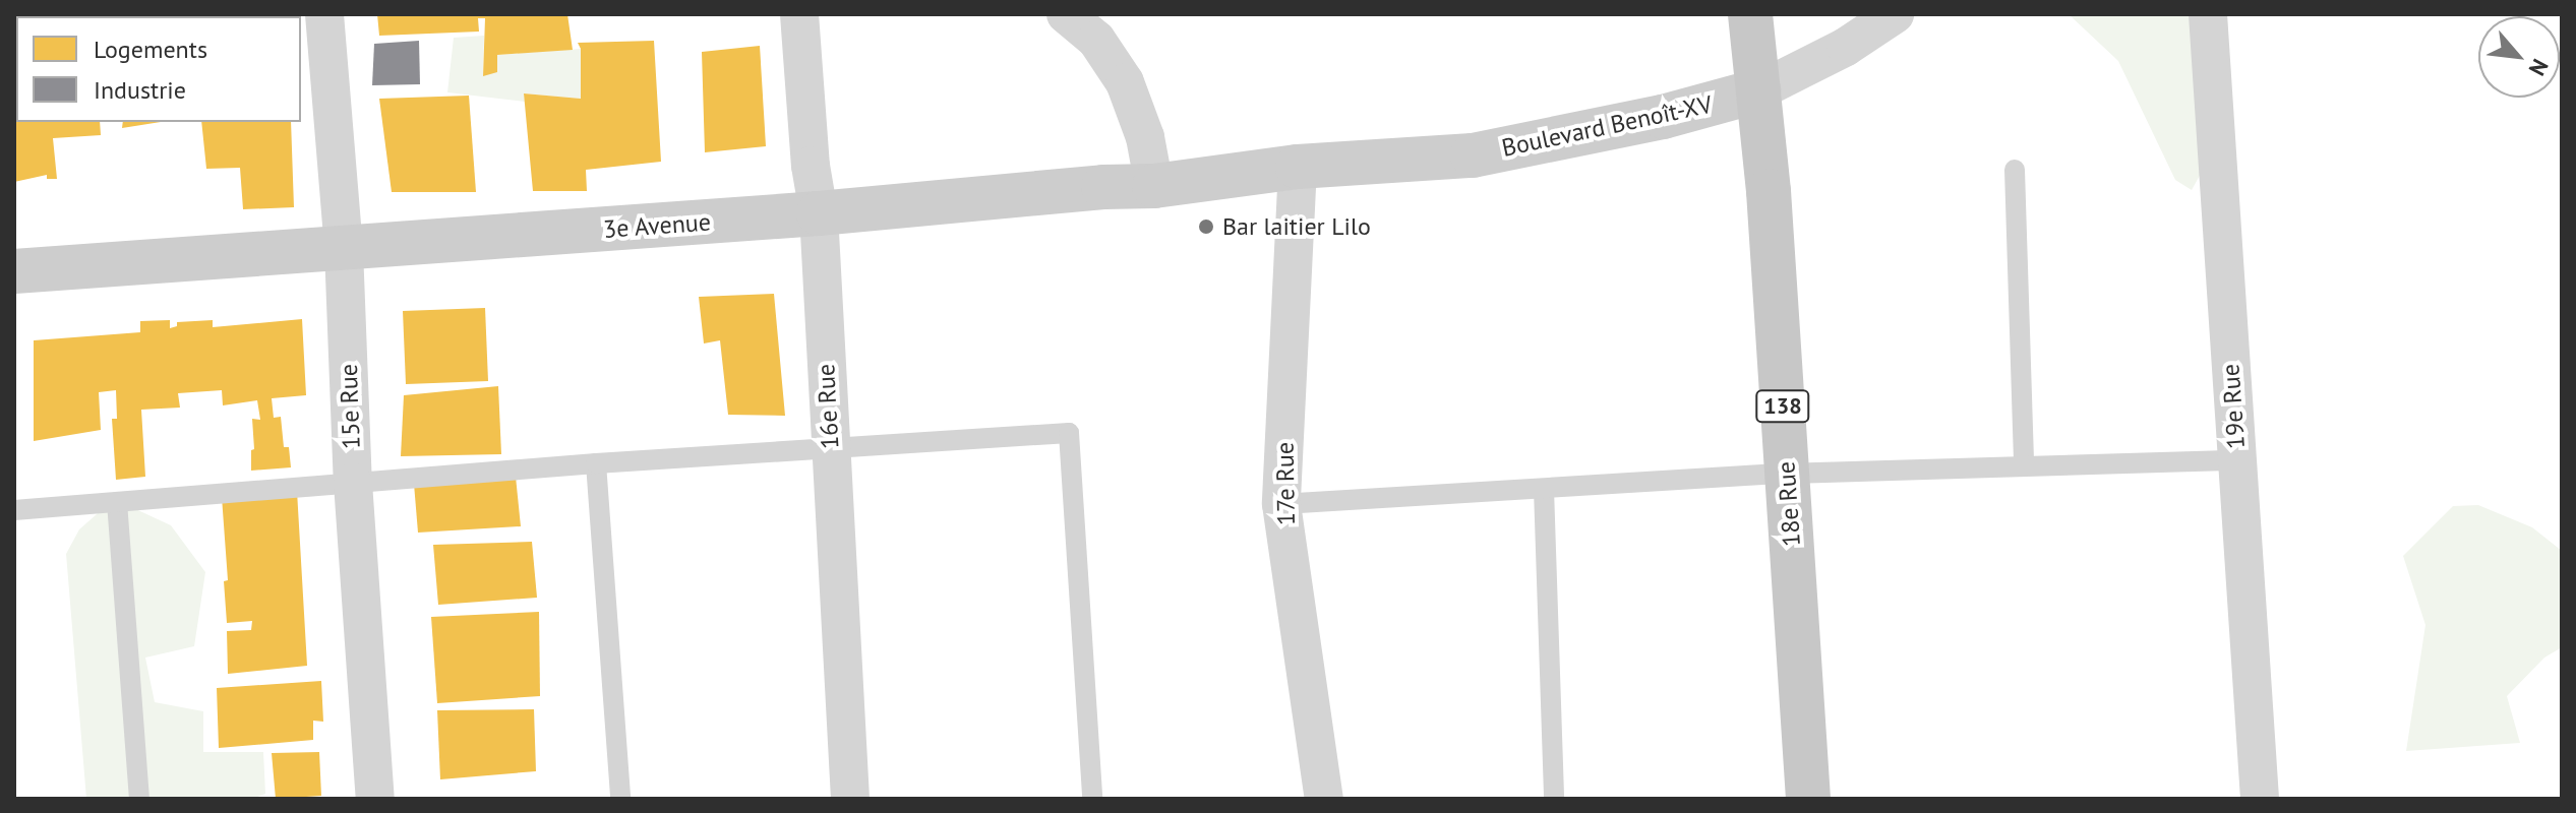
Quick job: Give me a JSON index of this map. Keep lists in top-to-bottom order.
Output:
{
  "streets": {
    "main road": ["138", "18e Rue"],
    "street": [
      "Boulevard Benoît-XV",
      "3e Avenue",
      "15e Rue",
      "16e Rue",
      "19e Rue",
      "17e Rue"
    ]
  },
  "crossings": [
    ["Boulevard Benoît-XV", "3e Avenue"],
    ["Boulevard Benoît-XV", "17e Rue"],
    ["Boulevard Benoît-XV", "18e Rue"],
    ["3e Avenue", "15e Rue"],
    ["3e Avenue", "16e Rue"],
    ["3e Avenue", "17e Rue"]
  ],
  "places": ["Bar laitier Lilo"],
  "legend": ["Logements", "Industrie"],
  "north": "bottom right"
}
